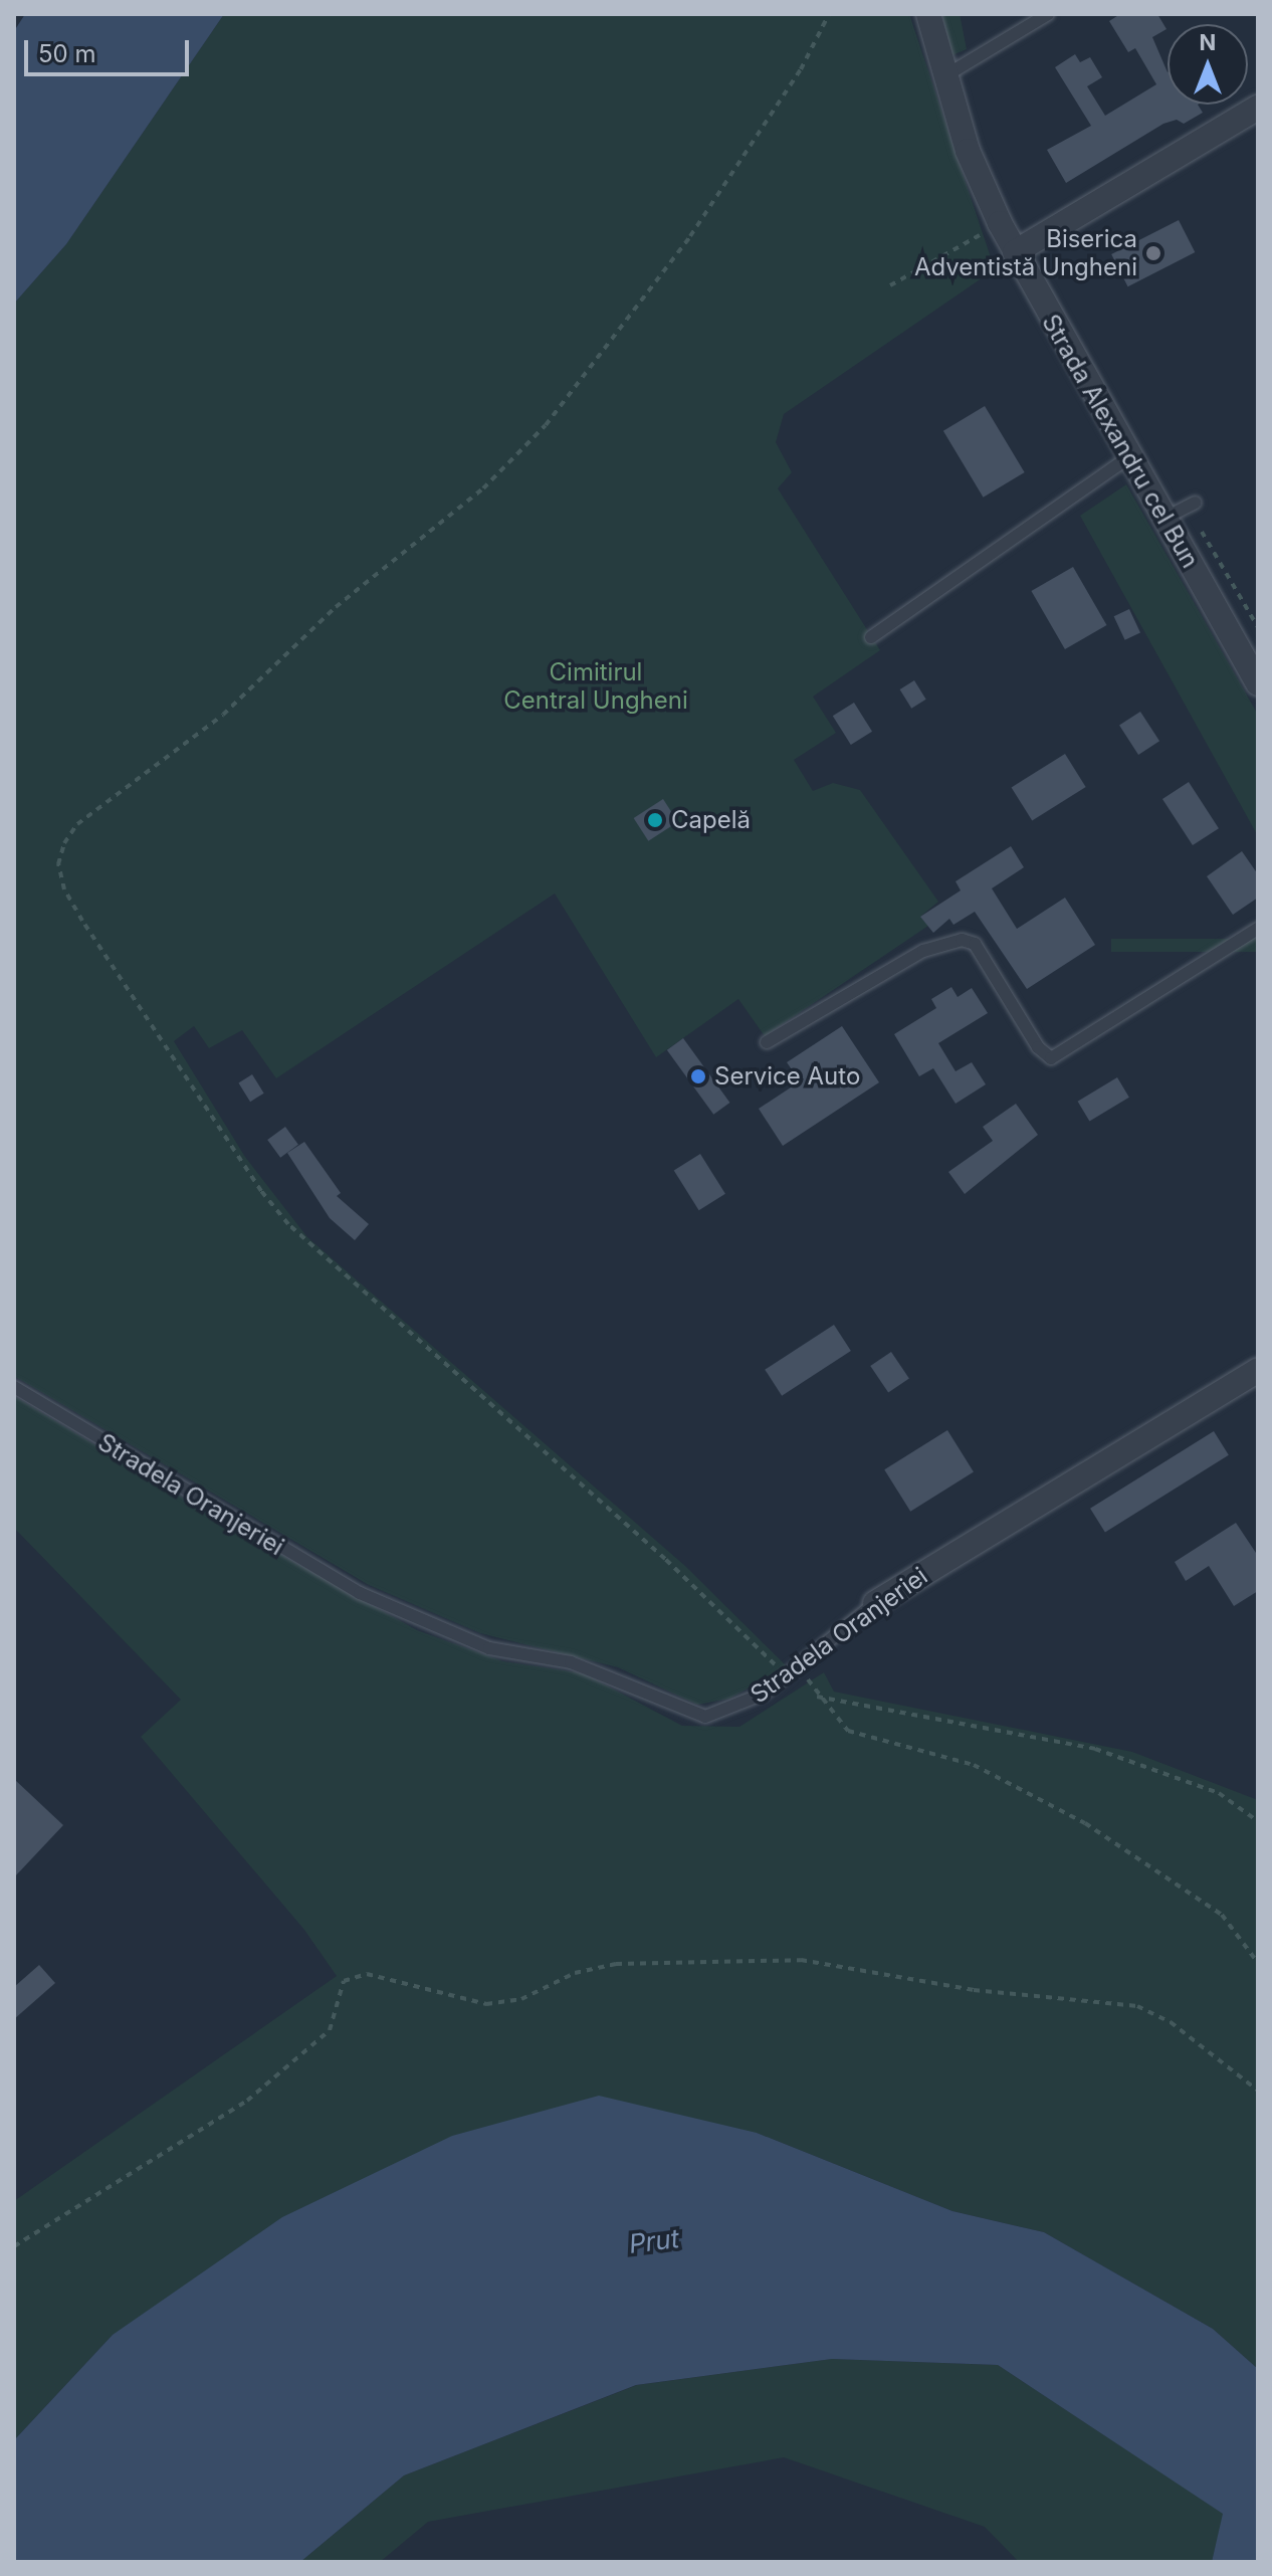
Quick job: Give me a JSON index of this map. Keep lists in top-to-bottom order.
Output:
{
  "streets": {
    "street": ["Strada Alexandru cel Bun", "Stradela Oranjeriei"]
  },
  "water": ["Prut"],
  "parks": ["Cimitirul Central Ungheni"],
  "places": ["Biserica Adventistă Ungheni", "Capelă", "Service Auto"],
  "scale_bar": "50 m",
  "north": "top"
}
